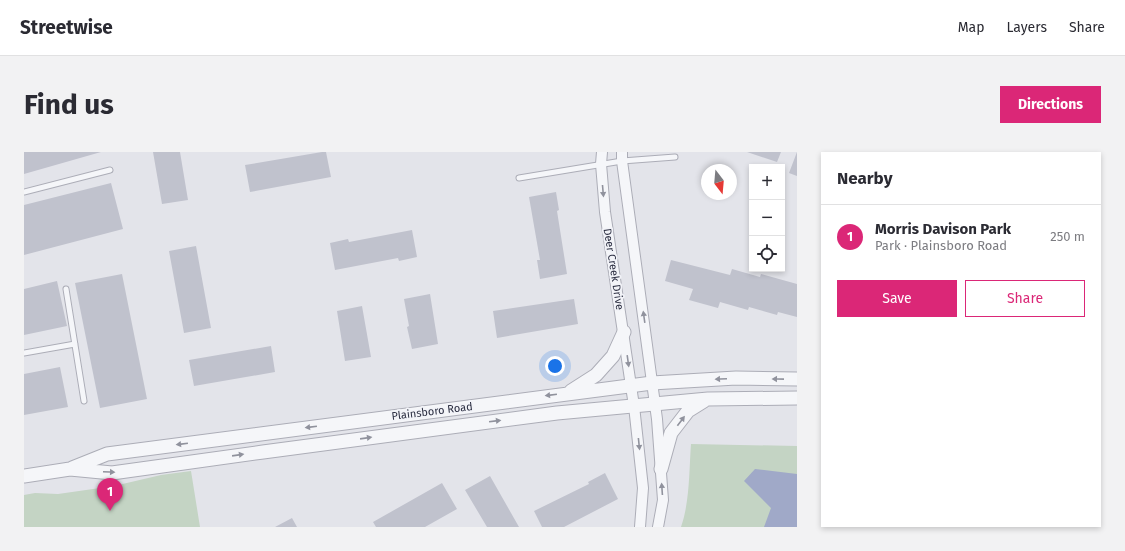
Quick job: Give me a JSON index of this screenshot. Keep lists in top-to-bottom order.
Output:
{
  "streets": {
    "street": ["Deer Creek Drive", "Plainsboro Road"]
  },
  "crossings": [
    ["Deer Creek Drive", "Plainsboro Road"]
  ],
  "north": "bottom",
  "page": {
    "header": "Streetwise",
    "nav": ["Map", "Layers", "Share"],
    "buttons": [
      "Directions",
      ["Save", "Share"]
    ],
    "title": "Find us",
    "heading": "Nearby",
    "map_buttons": ["+", "−"],
    "list": [
      {
        "mark": "1",
        "name": "Morris Davison Park",
        "note": "Park · Plainsboro Road",
        "value": "250 m"
      }
    ],
    "pins": "1"
  }
}
